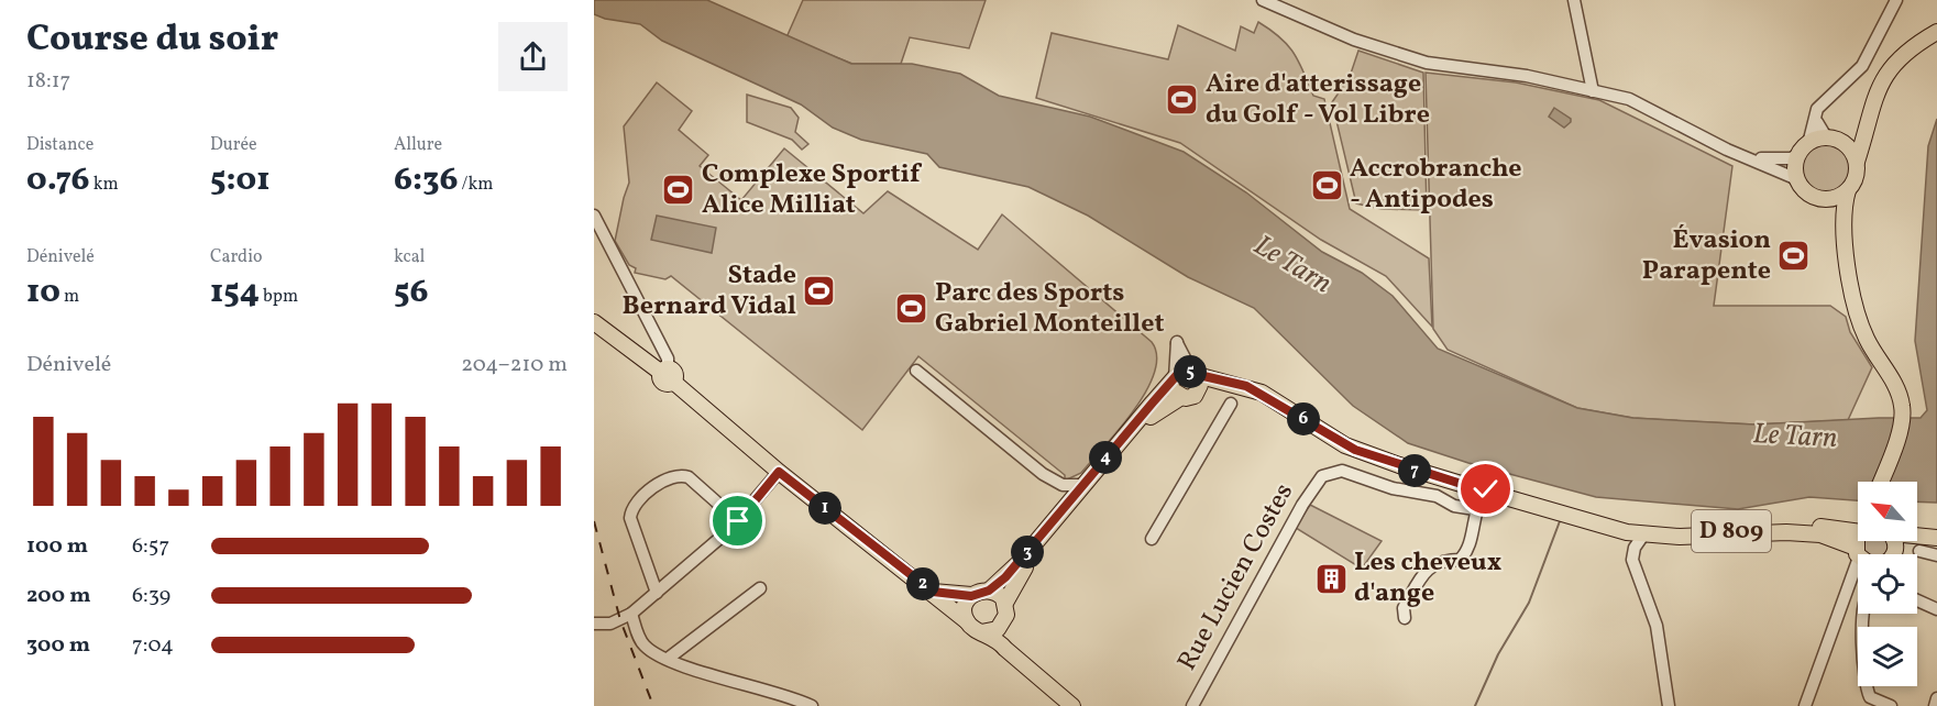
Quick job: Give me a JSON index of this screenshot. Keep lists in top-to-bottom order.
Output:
{
  "streets": {
    "main road": ["D 809"],
    "street": ["Rue Lucien Costes"]
  },
  "crossings": [
    ["D 809", "Rue Lucien Costes"]
  ],
  "water": ["Le Tarn"],
  "places": {
    "sports": [
      "Aire d'atterissage du Golf - Vol Libre",
      "Accrobranche - Antipodes",
      "Complexe Sportif Alice Milliat",
      "Évasion Parapente",
      "Stade Bernard Vidal",
      "Parc des Sports Gabriel Monteillet"
    ],
    "building": ["Les cheveux d'ange"]
  },
  "north": "top left",
  "page": {
    "heading": ["Course du soir", "18:17"],
    "stats": [
      ["Distance", "0.76 km"],
      ["Durée", "5:01"],
      ["Allure", "6:36 /km"],
      ["Dénivelé", "10 m"],
      ["Cardio", "154 bpm"],
      ["kcal", "56"]
    ],
    "chart": ["Dénivelé", "204–210 m"],
    "pins": [
      "5",
      "6",
      "4",
      "7",
      "1",
      "3",
      "2"
    ],
    "list": [
      {
        "name": "100 m",
        "note": "6:57"
      },
      {
        "name": "200 m",
        "note": "6:39"
      },
      {
        "name": "300 m",
        "note": "7:04"
      }
    ]
  }
}
